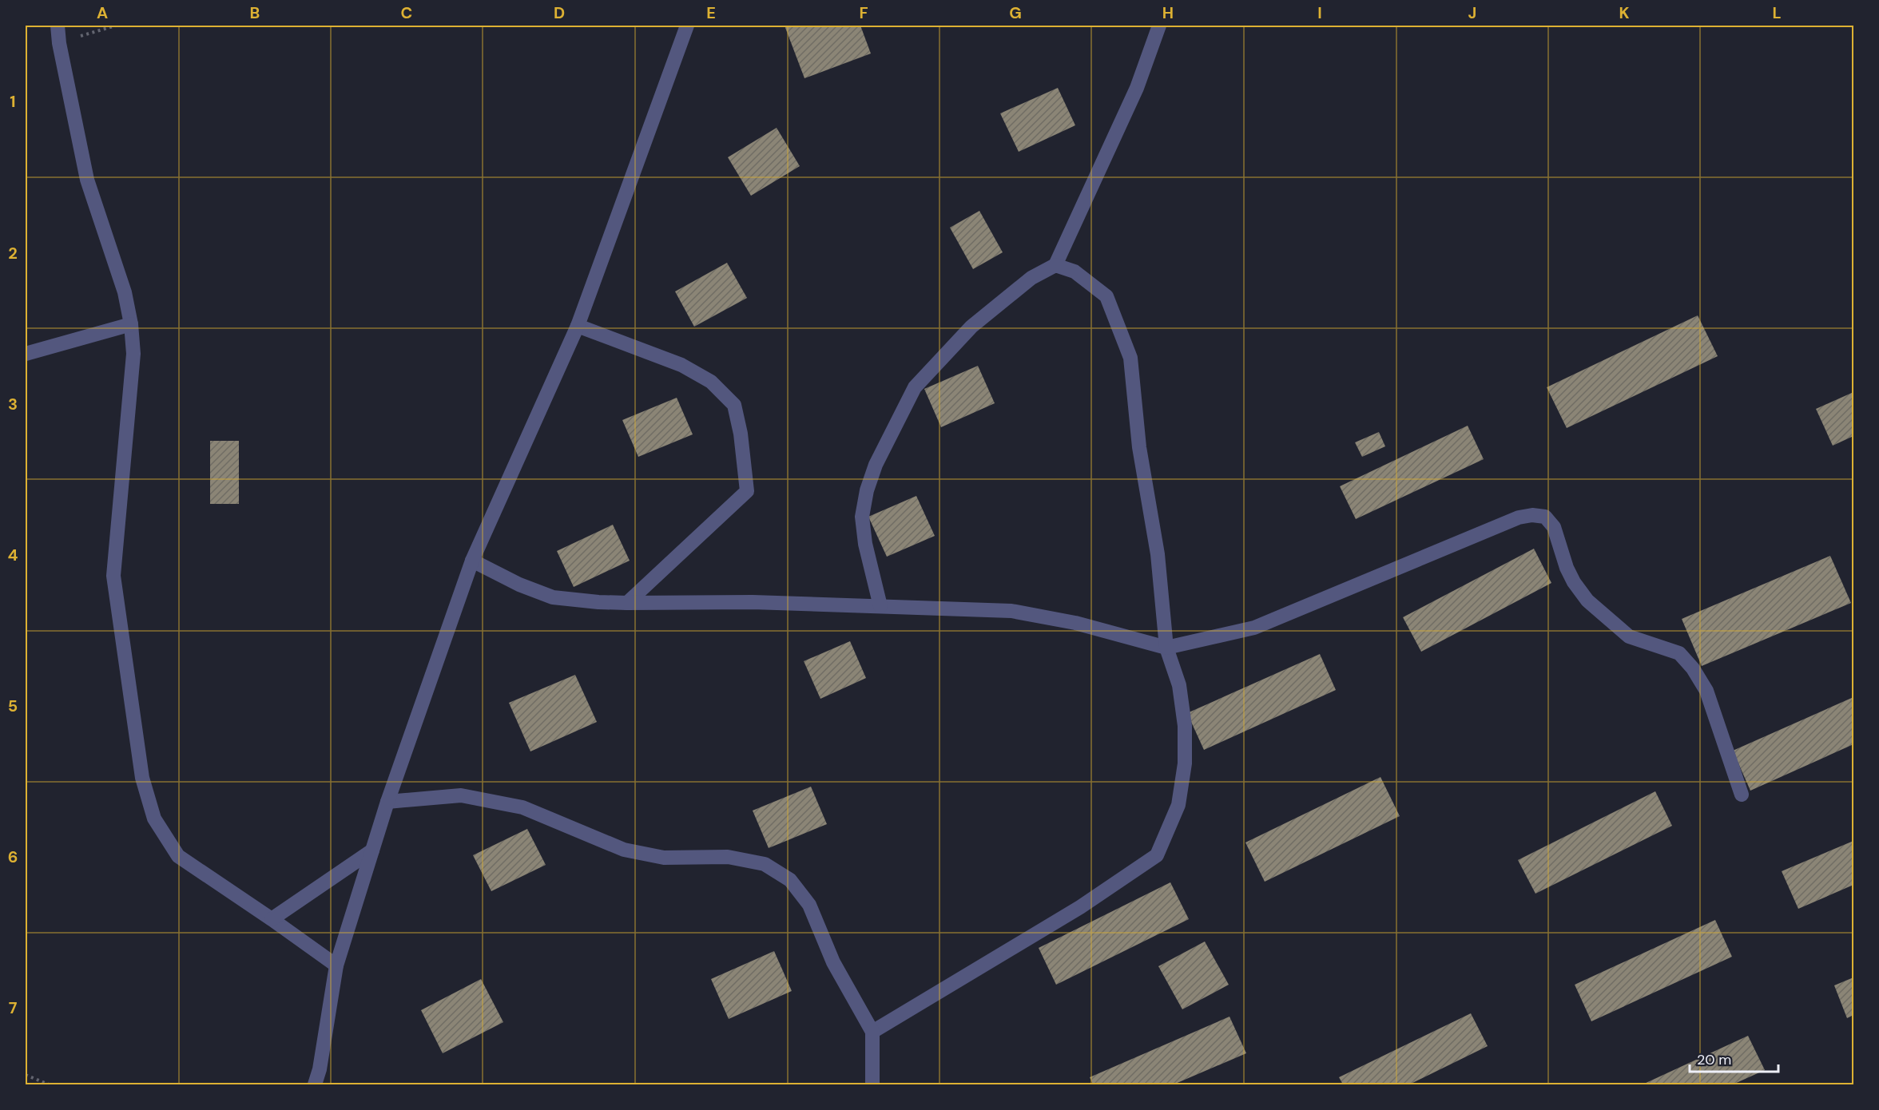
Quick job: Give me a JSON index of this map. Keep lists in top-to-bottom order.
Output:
{
  "scale_bar": "20 m",
  "grid": {
    "columns": [
      "A",
      "B",
      "C",
      "D",
      "E",
      "F",
      "G",
      "H",
      "I",
      "J",
      "K",
      "L"
    ],
    "rows": [
      "1",
      "2",
      "3",
      "4",
      "5",
      "6",
      "7"
    ]
  }
}
